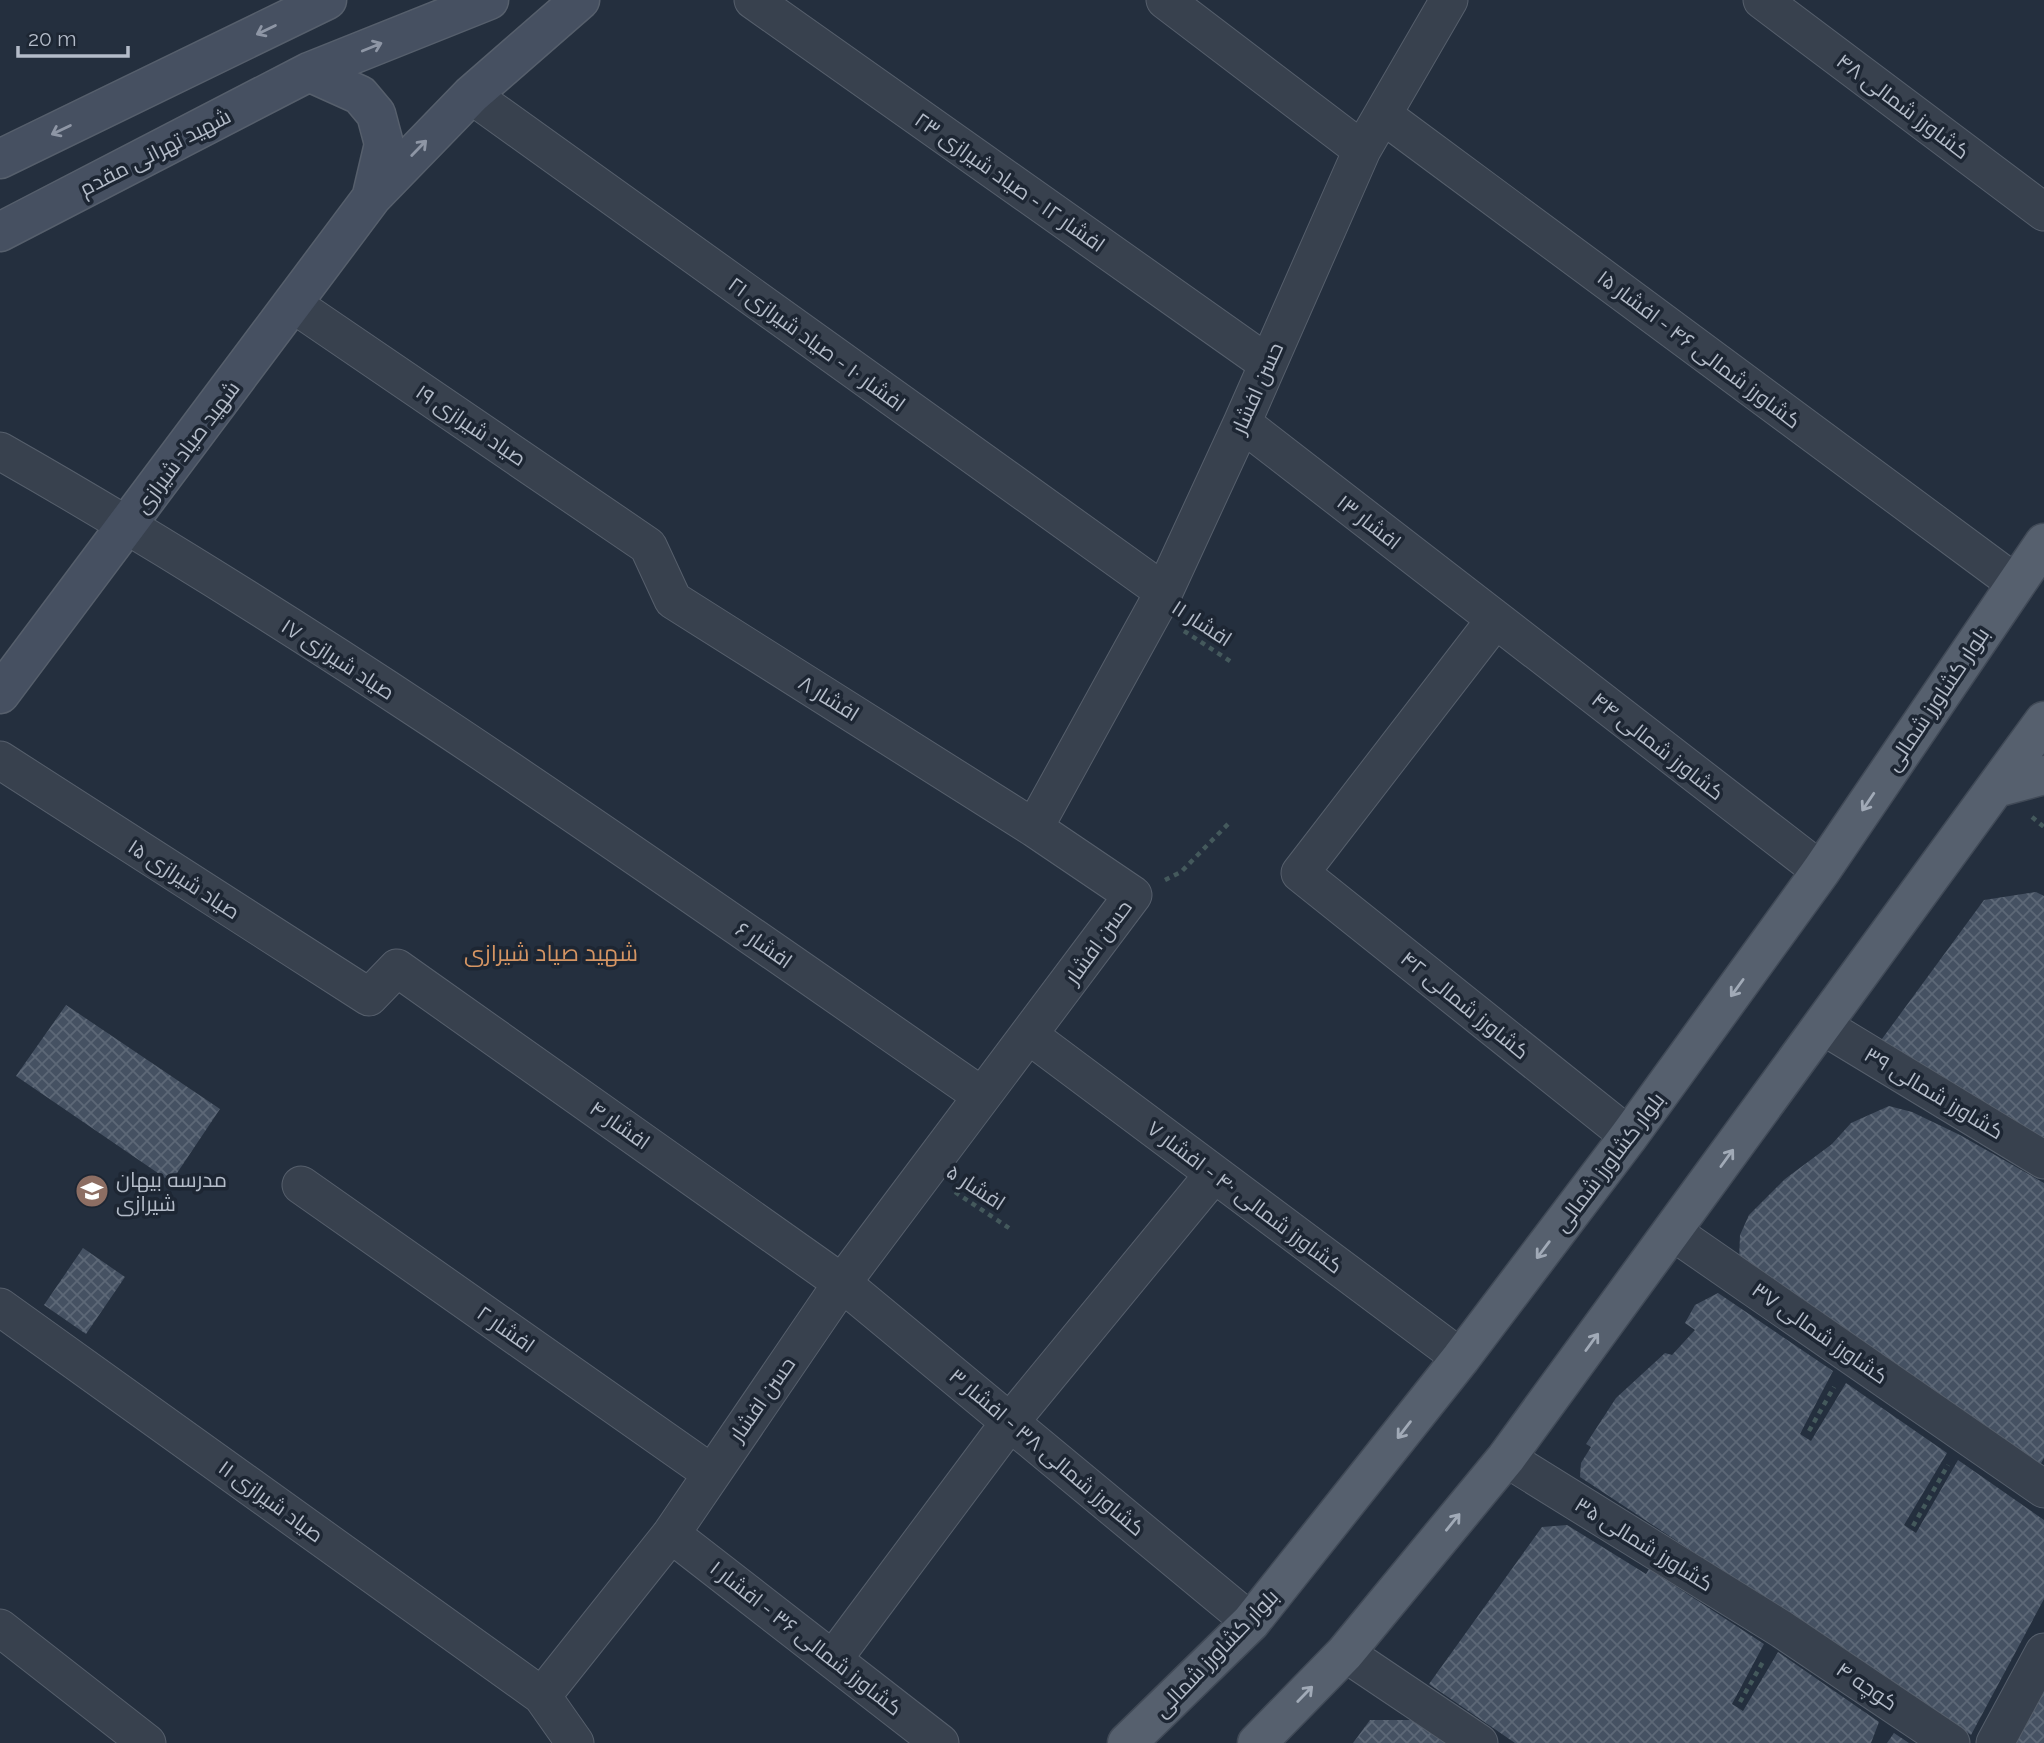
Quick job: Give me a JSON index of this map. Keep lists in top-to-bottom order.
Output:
{
  "streets": {
    "main road": ["بلوار کشاورز شمالی"],
    "street": [
      "کشاورز شمالی ۴۸",
      "شهید تهرانی مقدم",
      "افشار ۱۲ - صیاد شیرازی ۲۳",
      "افشار ۱۰ - صیاد شیرازی ۲۱",
      "کشاورز شمالی ۴۶ - افشار ۱۵",
      "حسن افشار",
      "صیاد شیرازی ۱۹",
      "شهید صیاد شیرازی",
      "افشار ۱۳",
      "صیاد شیرازی ۱۷",
      "افشار ۸",
      "کشاورز شمالی ۴۴",
      "صیاد شیرازی ۱۵",
      "افشار ۶",
      "کشاورز شمالی ۴۲",
      "کشاورز شمالی ۳۹",
      "افشار ۴",
      "کشاورز شمالی ۴۰ - افشار ۷",
      "افشار ۲",
      "کشاورز شمالی ۳۷",
      "کشاورز شمالی ۳۸ - افشار ۳",
      "صیاد شیرازی ۱۱",
      "کشاورز شمالی ۳۵",
      "کشاورز شمالی ۳۶ - افشار ۱",
      "کوچه ۴"
    ],
    "path": ["افشار ۱۱", "افشار ۵"]
  },
  "crossings": [
    ["افشار ۱۲ - صیاد شیرازی ۲۳", "حسن افشار"],
    ["افشار ۱۰ - صیاد شیرازی ۲۱", "حسن افشار"],
    ["افشار ۱۰ - صیاد شیرازی ۲۱", "شهید صیاد شیرازی"],
    ["افشار ۱۰ - صیاد شیرازی ۲۱", "افشار ۱۱"],
    ["کشاورز شمالی ۴۶ - افشار ۱۵", "حسن افشار"],
    ["کشاورز شمالی ۴۶ - افشار ۱۵", "بلوار کشاورز شمالی"],
    ["حسن افشار", "افشار ۱۳"],
    ["حسن افشار", "افشار ۱۱"],
    ["حسن افشار", "افشار ۸"],
    ["حسن افشار", "افشار ۶"],
    ["حسن افشار", "افشار ۴"],
    ["حسن افشار", "افشار ۵"],
    ["حسن افشار", "کشاورز شمالی ۴۰ - افشار ۷"],
    ["حسن افشار", "افشار ۲"],
    ["حسن افشار", "کشاورز شمالی ۳۸ - افشار ۳"],
    ["حسن افشار", "صیاد شیرازی ۱۱"],
    ["حسن افشار", "کشاورز شمالی ۳۶ - افشار ۱"],
    ["صیاد شیرازی ۱۹", "شهید صیاد شیرازی"],
    ["صیاد شیرازی ۱۹", "افشار ۸"],
    ["شهید صیاد شیرازی", "صیاد شیرازی ۱۷"],
    ["افشار ۱۳", "کشاورز شمالی ۴۴"],
    ["افشار ۱۳", "کشاورز شمالی ۴۲"],
    ["صیاد شیرازی ۱۷", "افشار ۶"],
    ["بلوار کشاورز شمالی", "کشاورز شمالی ۴۴"],
    ["بلوار کشاورز شمالی", "کشاورز شمالی ۴۲"],
    ["بلوار کشاورز شمالی", "کشاورز شمالی ۴۰ - افشار ۷"],
    ["بلوار کشاورز شمالی", "کشاورز شمالی ۳۸ - افشار ۳"],
    ["کشاورز شمالی ۴۴", "کشاورز شمالی ۴۲"],
    ["صیاد شیرازی ۱۵", "افشار ۴"],
    ["افشار ۴", "کشاورز شمالی ۳۸ - افشار ۳"],
    ["کشاورز شمالی ۳۵", "کوچه ۴"]
  ],
  "districts": ["شهید صیاد شیرازی"],
  "places": {
    "school or university": ["مدرسه بیهان شیرازی"]
  },
  "scale_bar": "20 m"
}
